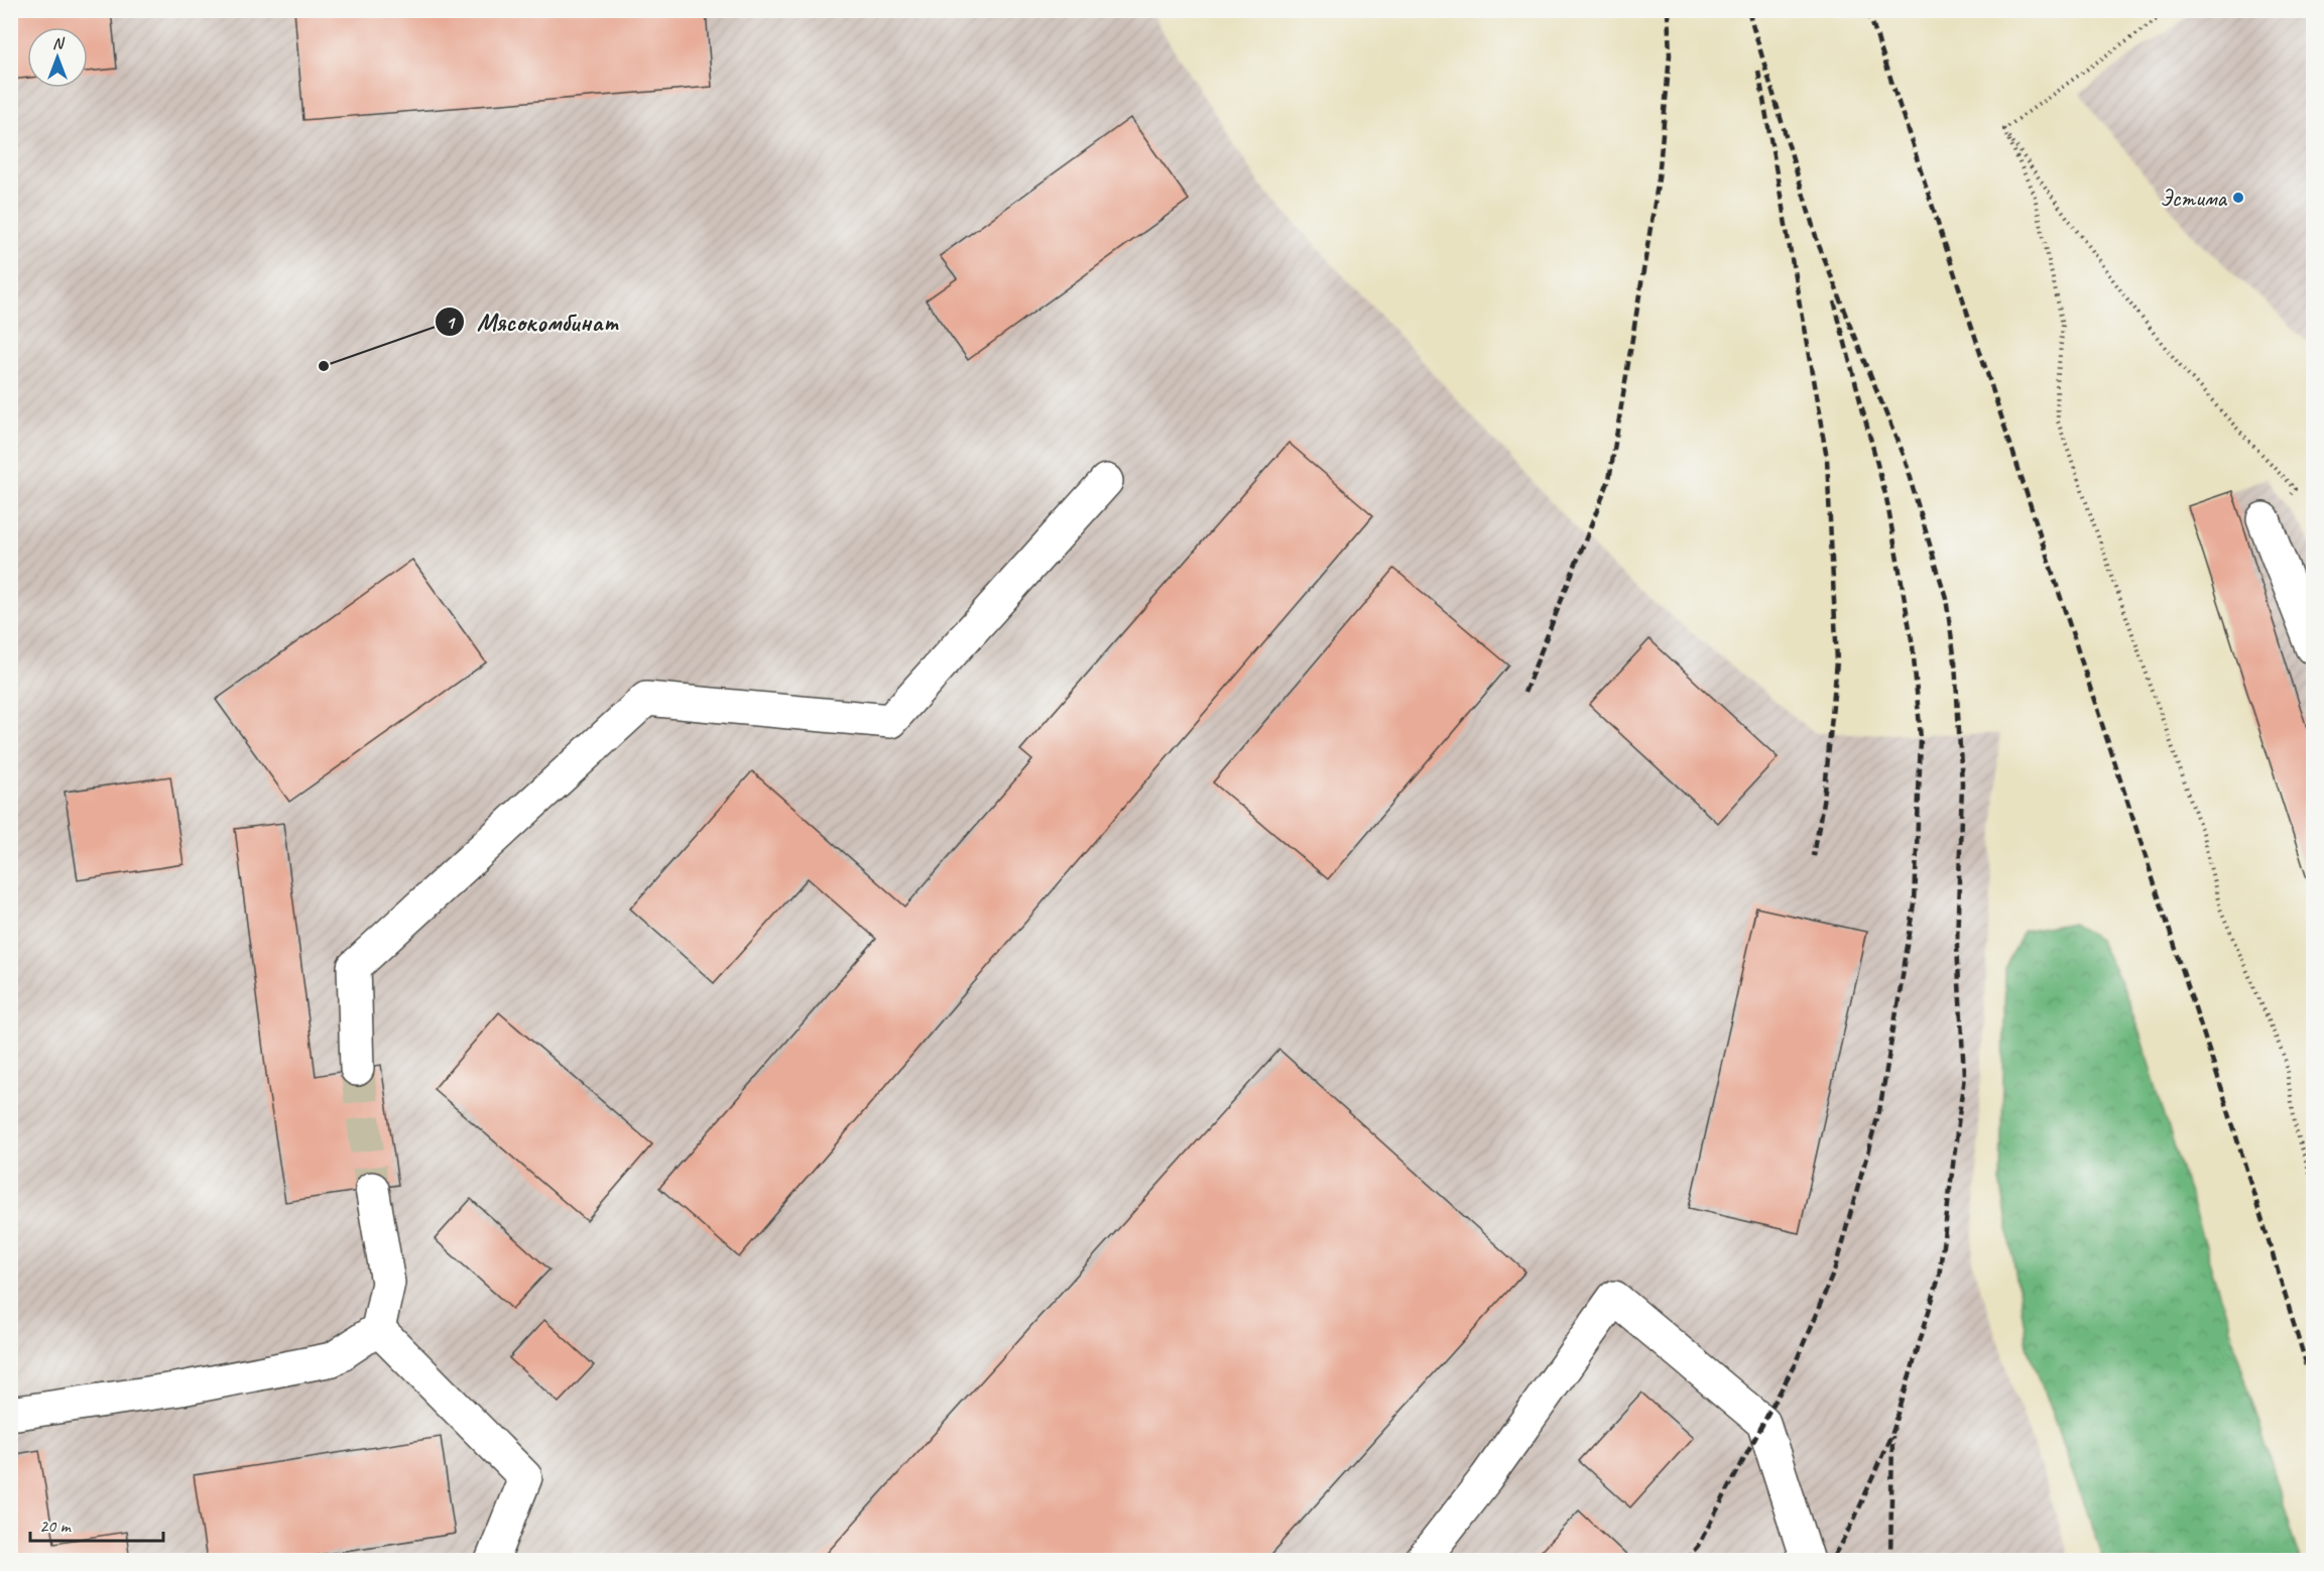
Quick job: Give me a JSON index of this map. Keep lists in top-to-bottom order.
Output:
{
  "places": ["Эстима", "Мясокомбинат"],
  "scale_bar": "20 m",
  "north": "top"
}
